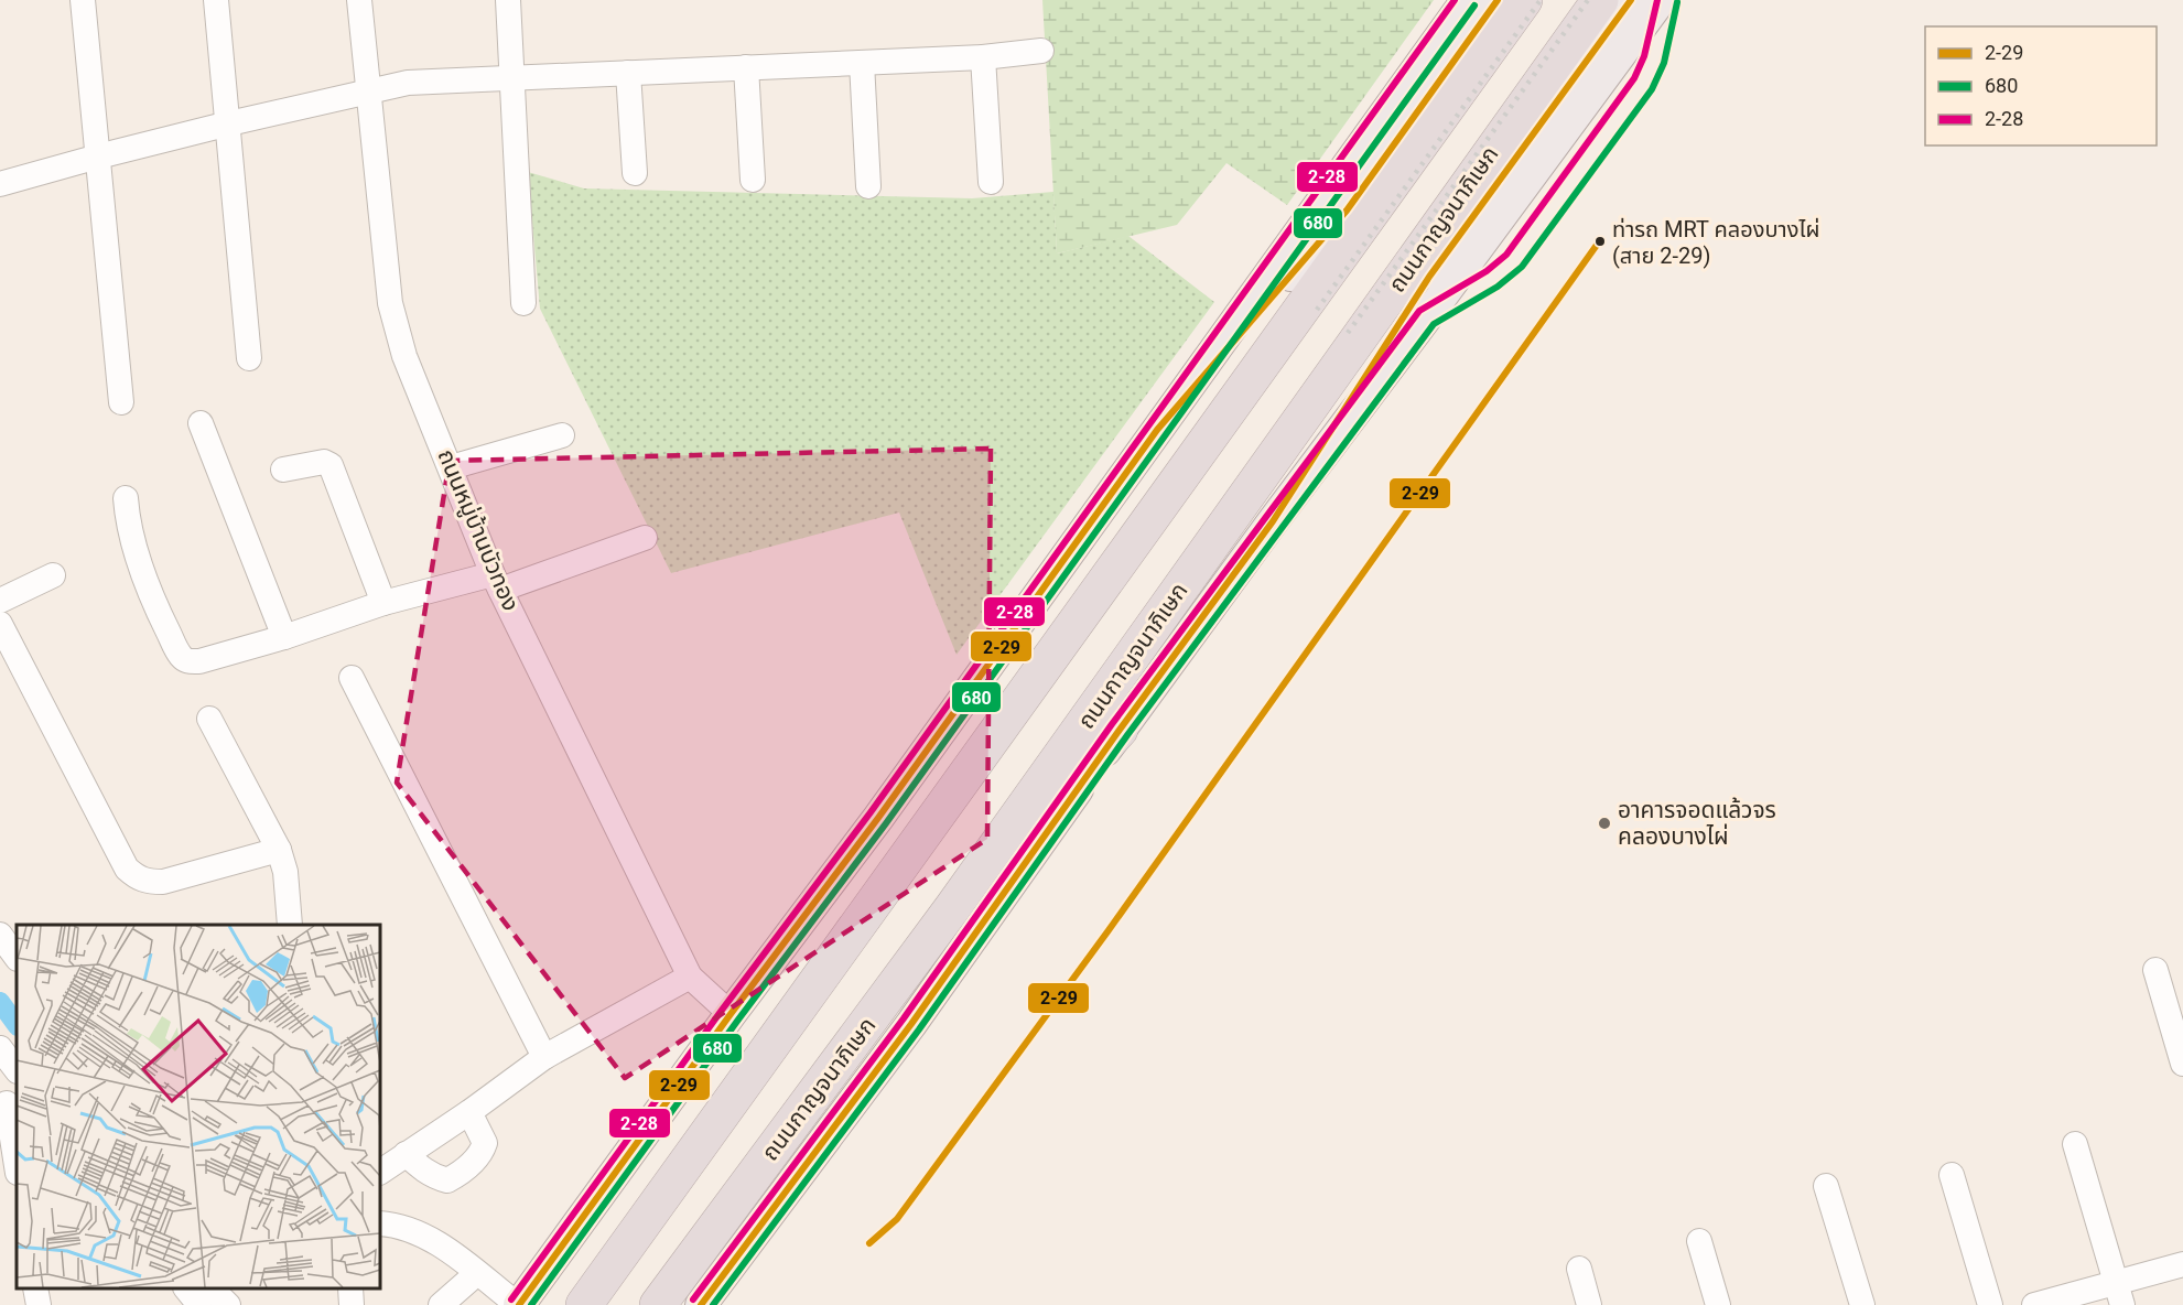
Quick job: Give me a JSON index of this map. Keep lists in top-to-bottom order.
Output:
{
  "streets": {
    "highway": ["ถนนกาญจนาภิเษก"],
    "street": ["ถนนหมู่บ้านบัวทอง"]
  },
  "places": ["ท่ารถ MRT คลองบางไผ่ (สาย 2-29)", "อาคารจอดแล้วจร คลองบางไผ่"],
  "lines": ["transit line 2-29", "transit line 2-28", "transit line 680"],
  "legend": ["2-29", "680", "2-28"]
}
